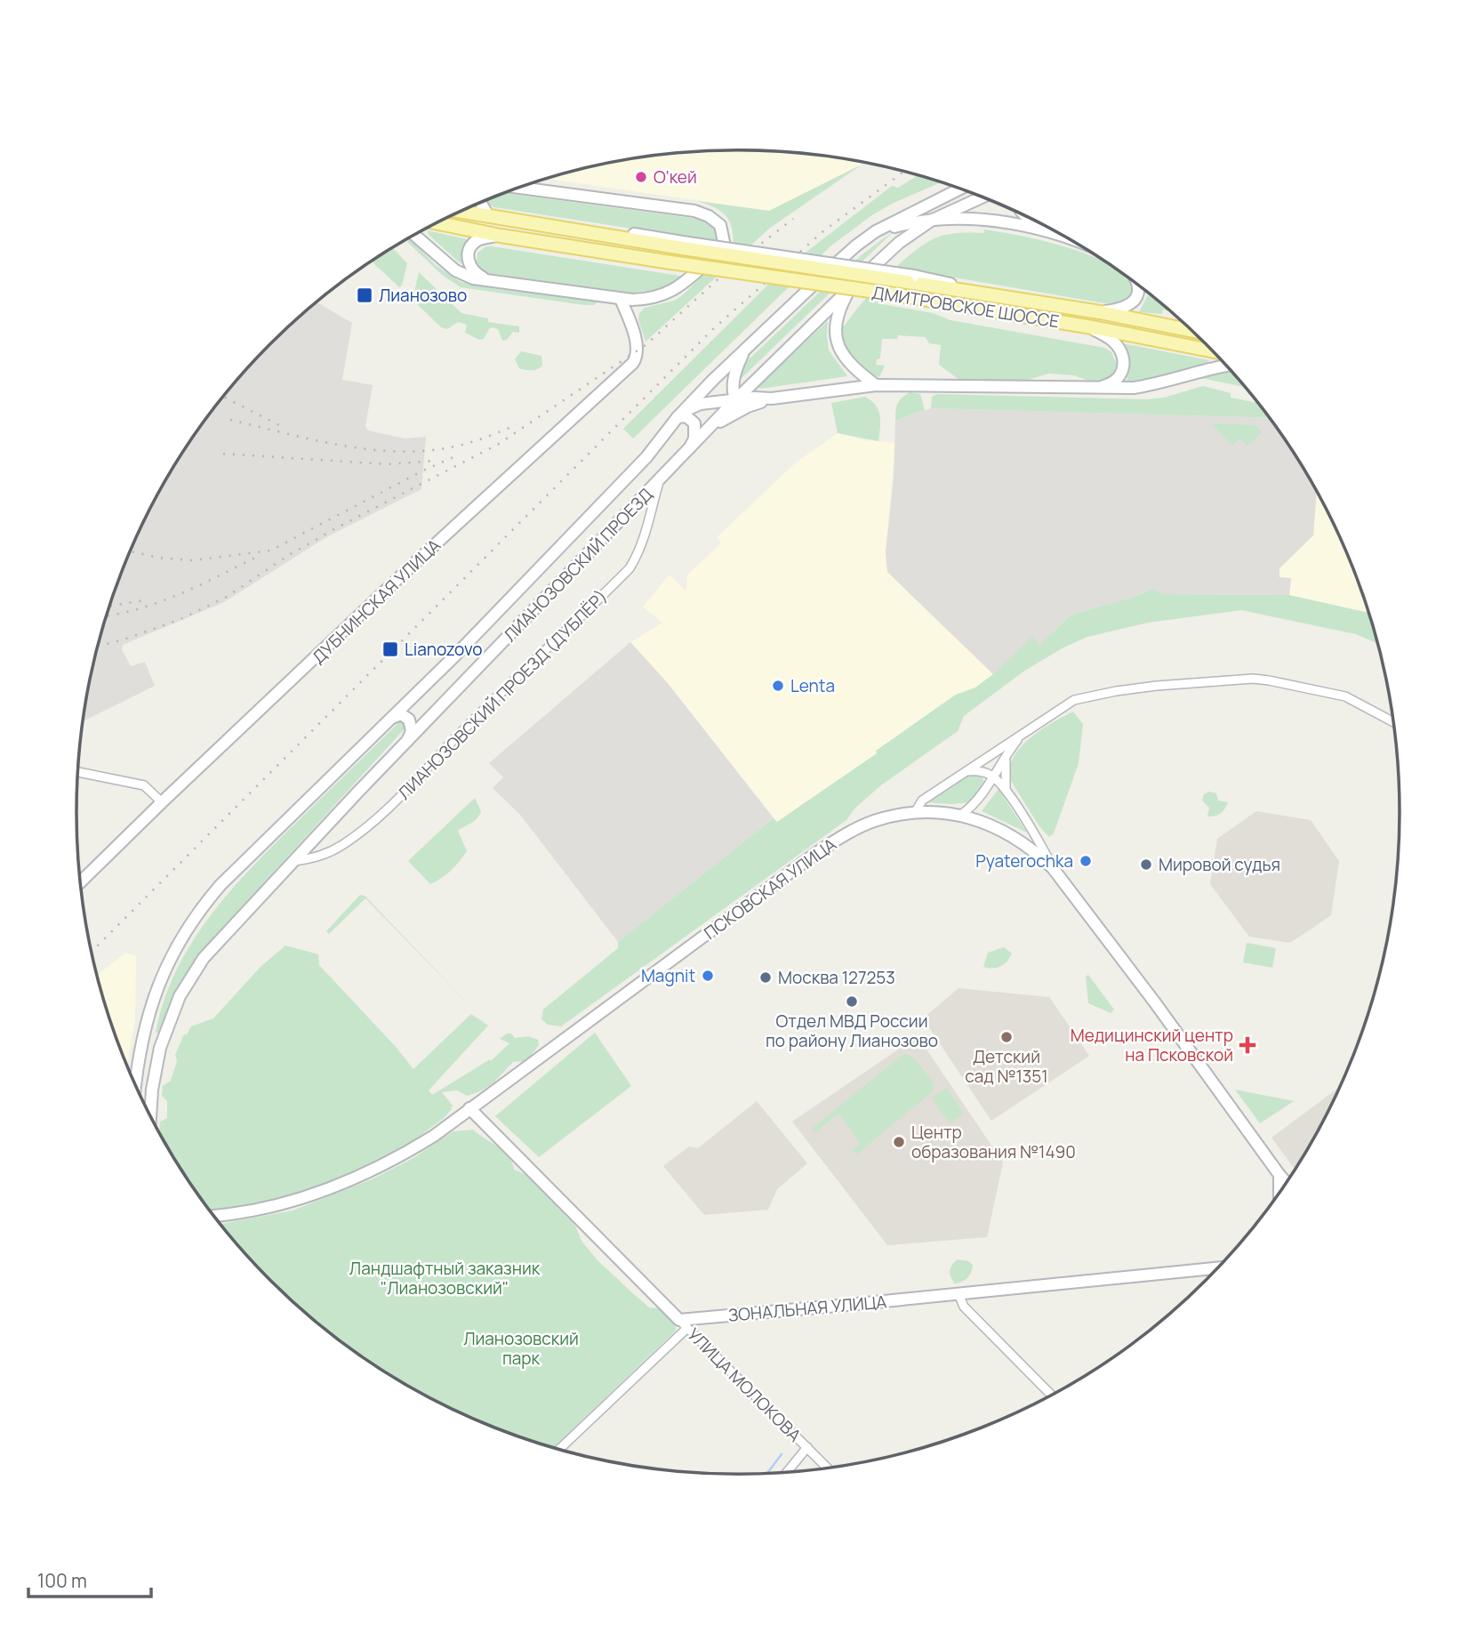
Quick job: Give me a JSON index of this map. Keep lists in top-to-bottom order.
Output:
{
  "streets": {
    "main road": ["ДМИТРОВСКОЕ ШОССЕ"],
    "street": [
      "ЛИАНОЗОВСКИЙ ПРОЕЗД",
      "ДУБНИНСКАЯ УЛИЦА",
      "ЛИАНОЗОВСКИЙ ПРОЕЗД (ДУБЛЁР)",
      "ПСКОВСКАЯ УЛИЦА",
      "ЗОНАЛЬНАЯ УЛИЦА",
      "УЛИЦА МОЛОКОВА"
    ]
  },
  "crossings": [
    ["ЛИАНОЗОВСКИЙ ПРОЕЗД", "ЛИАНОЗОВСКИЙ ПРОЕЗД (ДУБЛЁР)"],
    ["ЗОНАЛЬНАЯ УЛИЦА", "УЛИЦА МОЛОКОВА"]
  ],
  "parks": ["Ландшафтный заказник \"Лианозовский\"", "Лианозовский парк"],
  "places": {
    "other": [
      "О'кей",
      "Lenta",
      "Pyaterochka",
      "Мировой судья",
      "Magnit",
      "Москва 127253",
      "Отдел МВД России по району Лианозово",
      "Детский сад №1351",
      "Центр образования №1490"
    ],
    "transit": ["Лианозово", "Lianozovo"],
    "health": ["Медицинский центр на Псковской"]
  },
  "scale_bar": "100 m"
}
